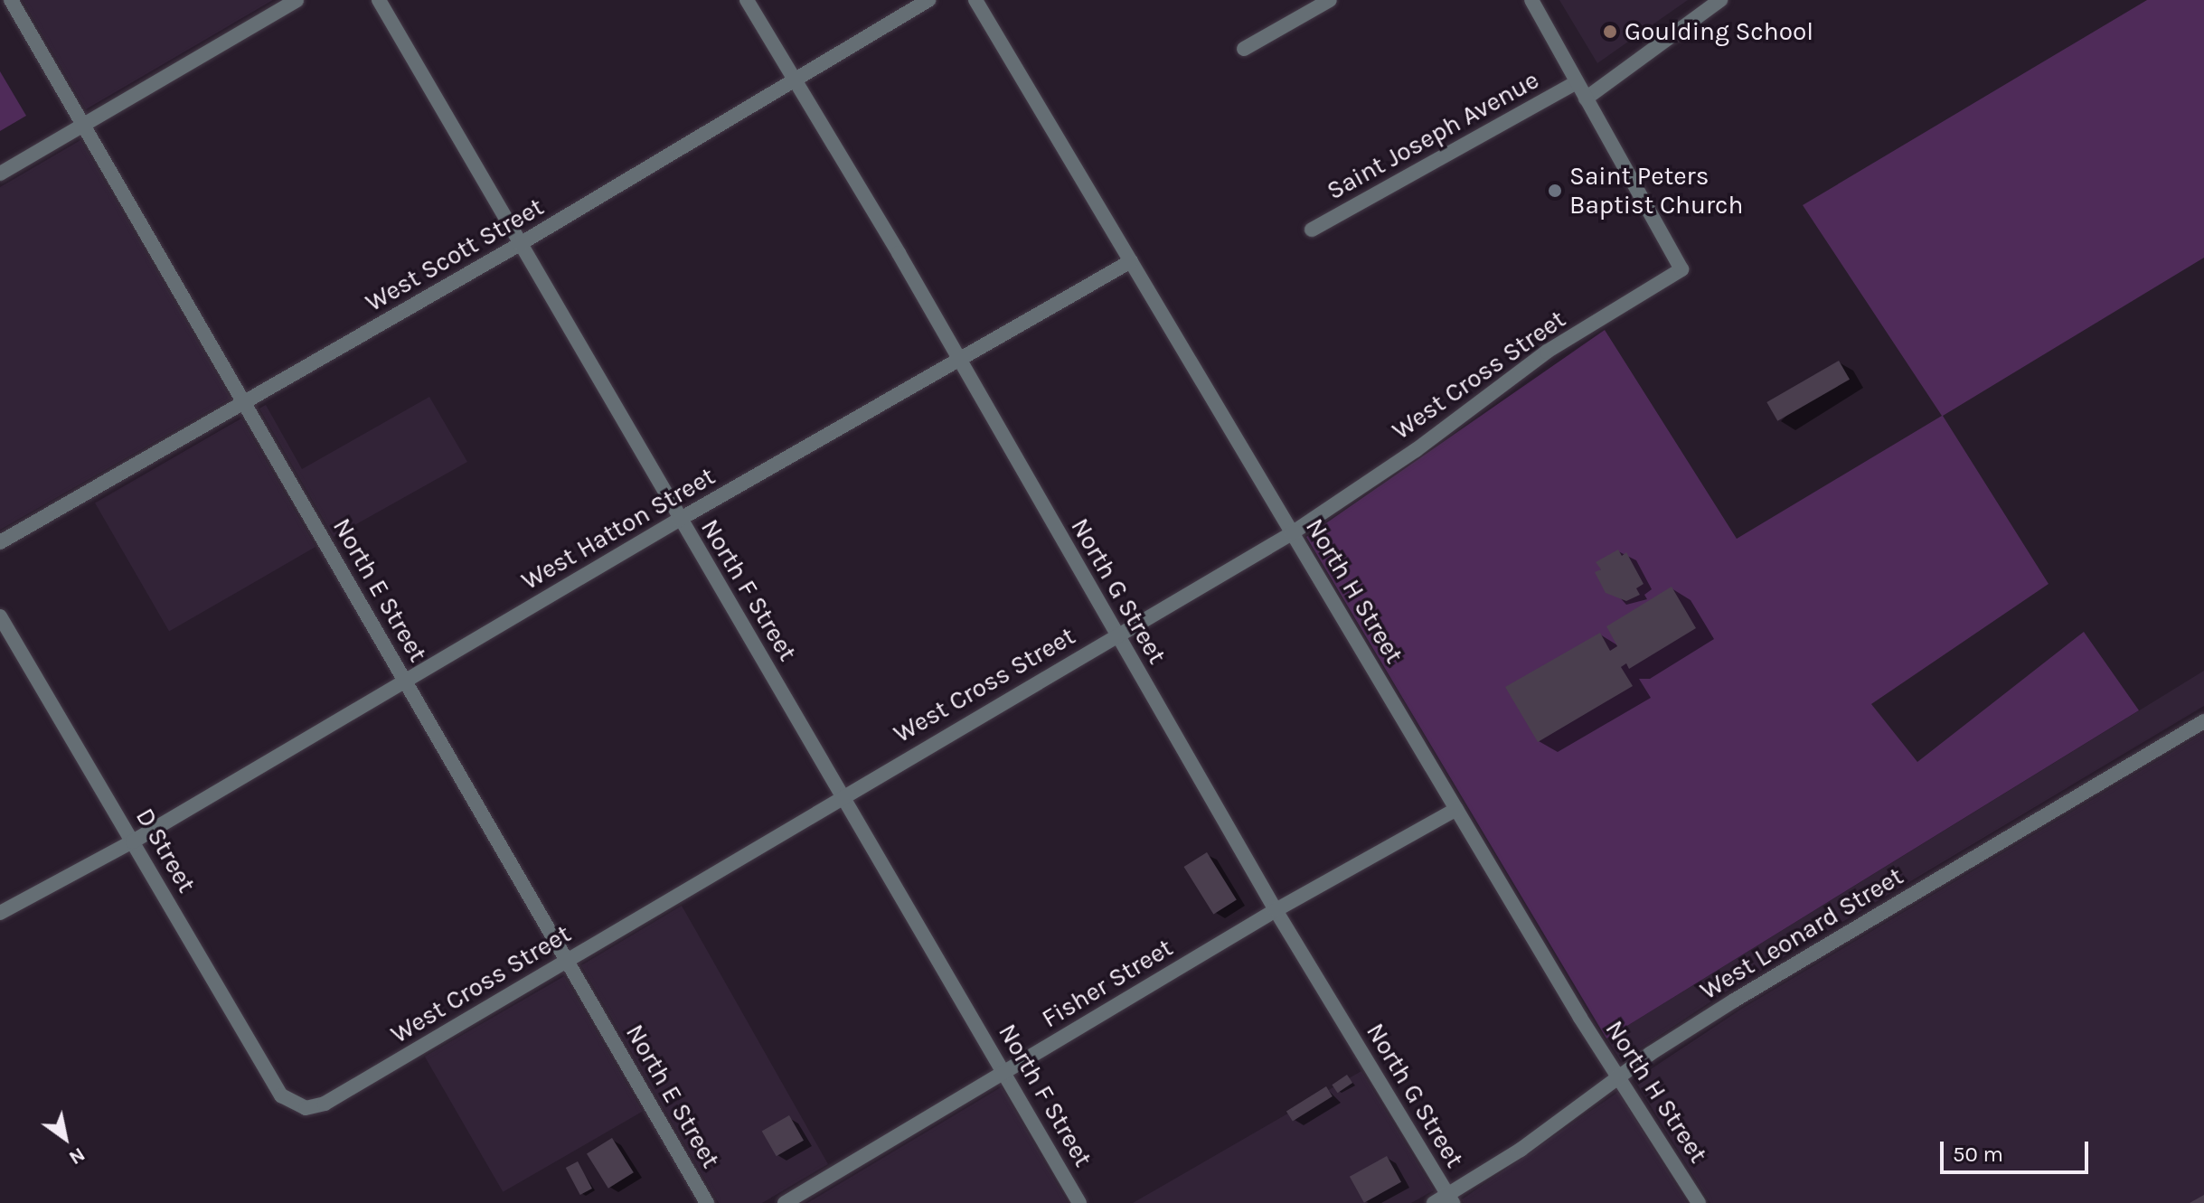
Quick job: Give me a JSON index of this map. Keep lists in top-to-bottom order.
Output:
{
  "streets": {
    "street": [
      "Saint Joseph Avenue",
      "West Scott Street",
      "West Cross Street",
      "West Hatton Street",
      "North E Street",
      "North F Street",
      "North G Street",
      "North H Street",
      "D Street",
      "West Leonard Street",
      "Fisher Street"
    ]
  },
  "crossings": [
    ["West Scott Street", "North E Street"],
    ["West Scott Street", "North F Street"],
    ["West Scott Street", "North G Street"],
    ["West Cross Street", "North E Street"],
    ["West Cross Street", "North F Street"],
    ["West Cross Street", "North G Street"],
    ["West Cross Street", "North H Street"],
    ["West Cross Street", "D Street"],
    ["West Hatton Street", "North E Street"],
    ["West Hatton Street", "North F Street"],
    ["West Hatton Street", "North G Street"],
    ["West Hatton Street", "North H Street"],
    ["West Hatton Street", "D Street"],
    ["North F Street", "Fisher Street"],
    ["North G Street", "West Leonard Street"],
    ["North G Street", "Fisher Street"],
    ["North H Street", "West Leonard Street"],
    ["North H Street", "Fisher Street"]
  ],
  "places": ["Goulding School", "Saint Peters Baptist Church"],
  "scale_bar": "50 m",
  "north": "bottom right"
}
